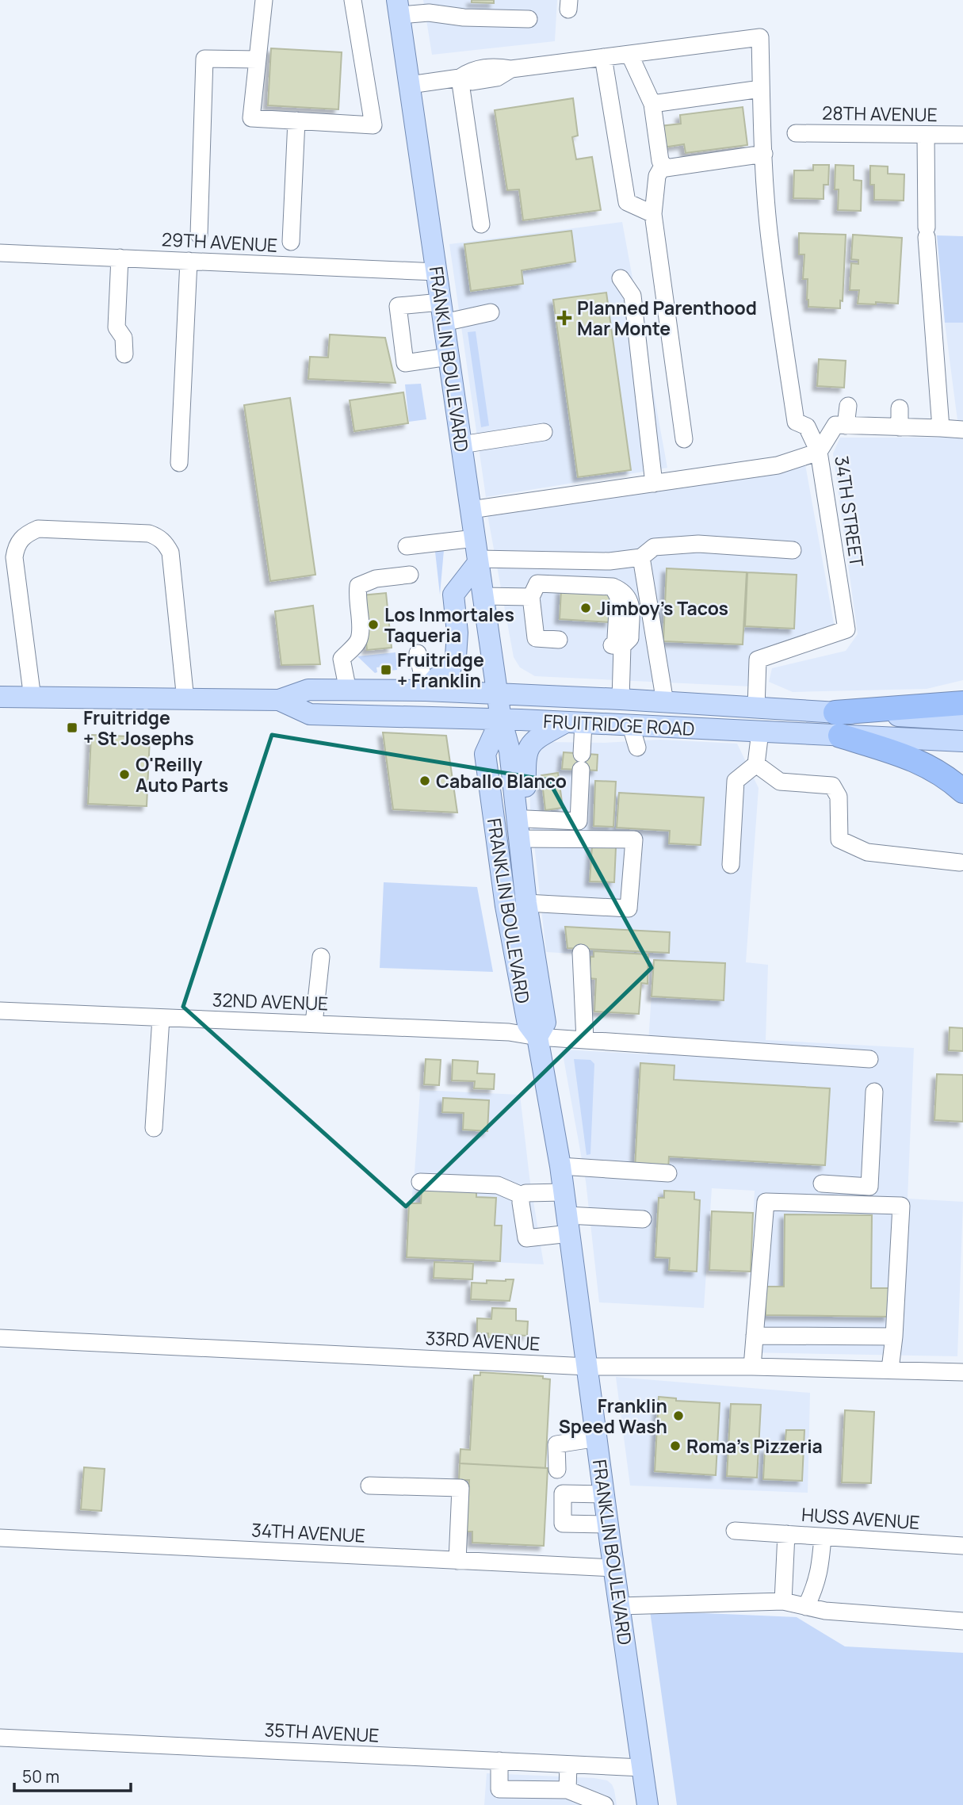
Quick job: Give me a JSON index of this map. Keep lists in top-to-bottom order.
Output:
{
  "streets": {
    "main road": ["FRANKLIN BOULEVARD", "FRUITRIDGE ROAD"],
    "street": [
      "28TH AVENUE",
      "29TH AVENUE",
      "34TH STREET",
      "32ND AVENUE",
      "33RD AVENUE",
      "HUSS AVENUE",
      "34TH AVENUE",
      "35TH AVENUE"
    ]
  },
  "crossings": [
    ["29TH AVENUE", "FRANKLIN BOULEVARD"],
    ["FRANKLIN BOULEVARD", "FRUITRIDGE ROAD"],
    ["FRANKLIN BOULEVARD", "32ND AVENUE"],
    ["FRANKLIN BOULEVARD", "33RD AVENUE"],
    ["FRANKLIN BOULEVARD", "34TH AVENUE"],
    ["FRANKLIN BOULEVARD", "35TH AVENUE"],
    ["34TH STREET", "FRUITRIDGE ROAD"]
  ],
  "places": {
    "health": ["Planned Parenthood Mar Monte"],
    "other": [
      "Jimboy's Tacos",
      "Los Inmortales Taqueria",
      "O'Reilly Auto Parts",
      "Caballo Blanco",
      "Franklin Speed Wash",
      "Roma's Pizzeria"
    ],
    "transit": ["Fruitridge + Franklin", "Fruitridge + St Josephs"]
  },
  "scale_bar": "50 m"
}
